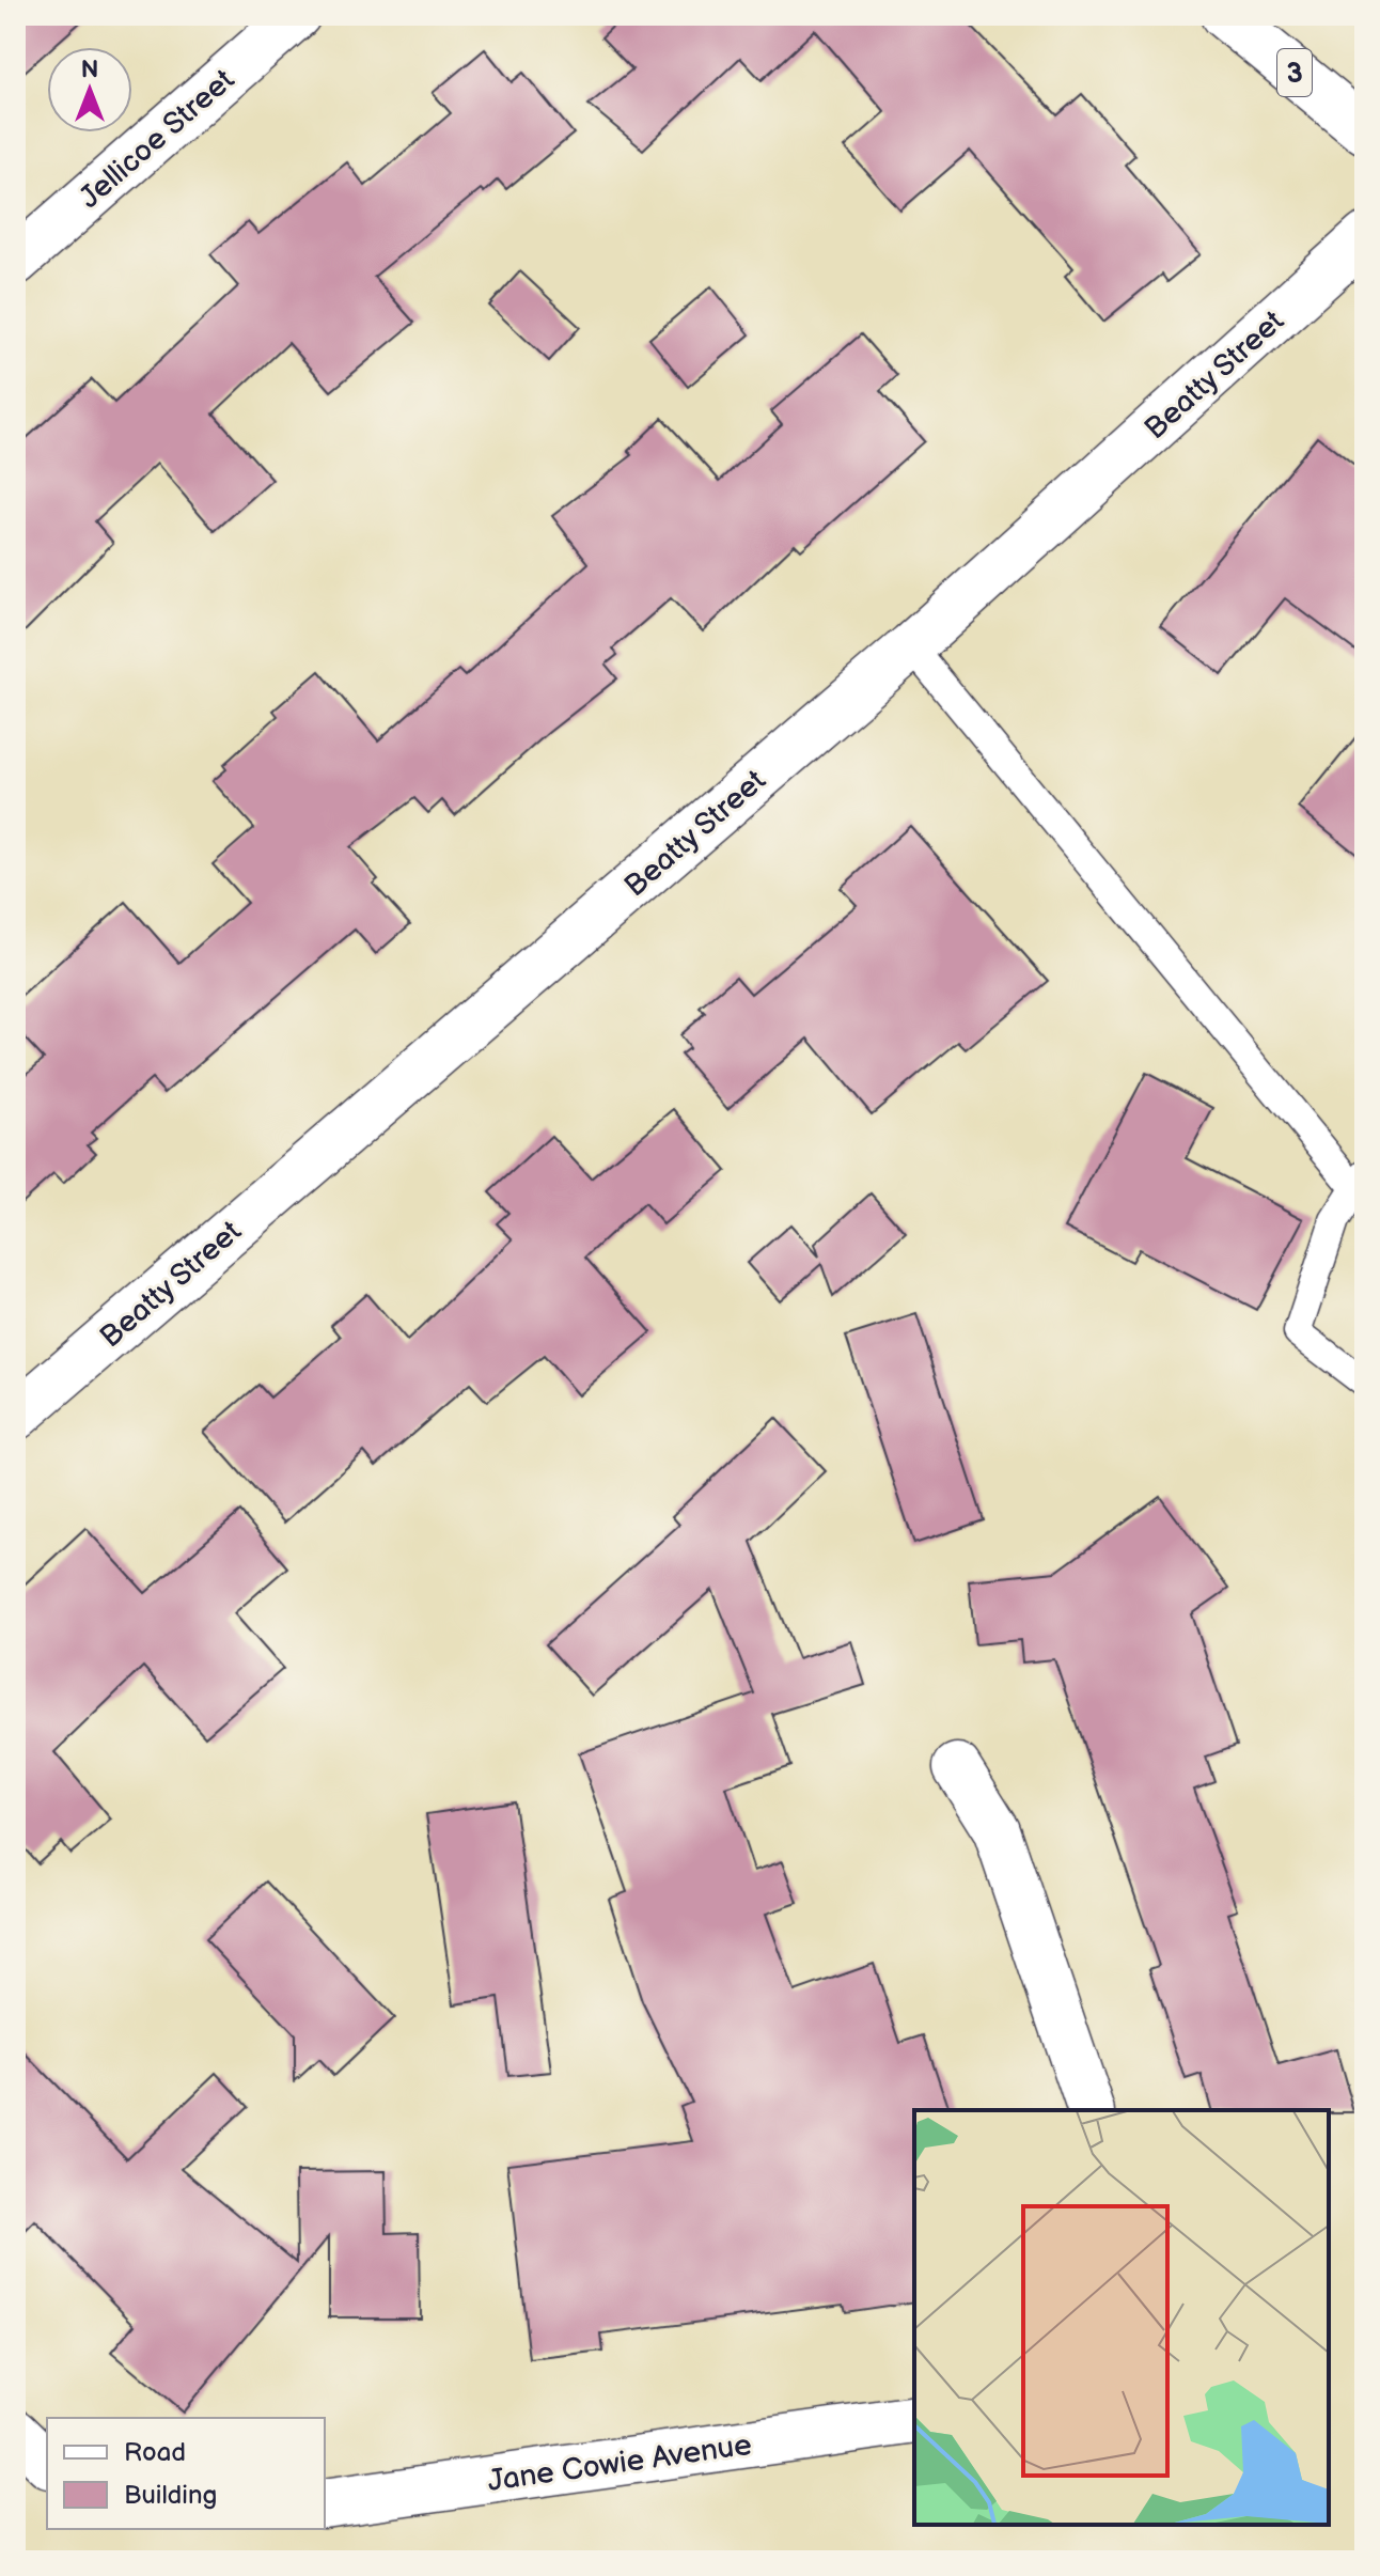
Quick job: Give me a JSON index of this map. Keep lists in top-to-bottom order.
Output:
{
  "streets": {
    "street": [
      "3",
      "Jellicoe Street",
      "Beatty Street",
      "Jane Cowie Avenue"
    ]
  },
  "legend": ["Road", "Building"],
  "north": "top"
}
